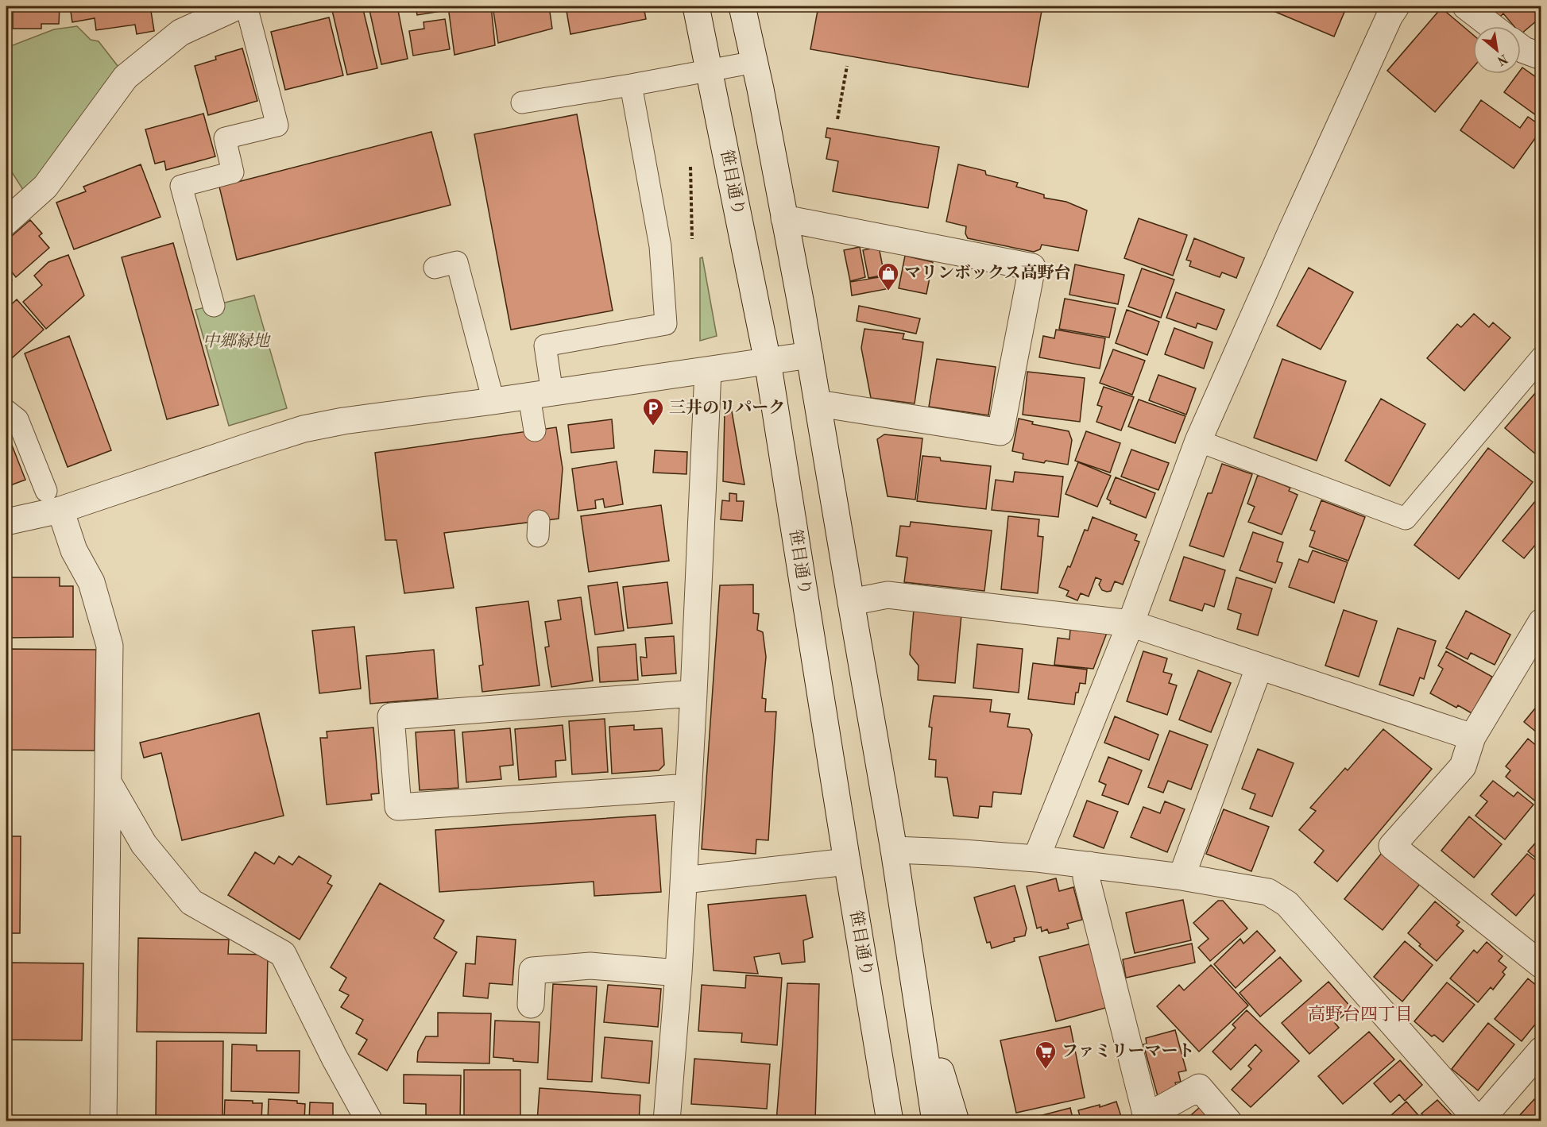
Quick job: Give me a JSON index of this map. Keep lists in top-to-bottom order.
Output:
{
  "streets": {
    "street": ["笹目通り"]
  },
  "districts": ["高野台四丁目"],
  "parks": ["中郷緑地"],
  "places": {
    "shop": ["マリンボックス高野台"],
    "parking": ["三井のリパーク"],
    "supermarket": ["ファミリーマート"]
  },
  "north": "bottom right"
}
